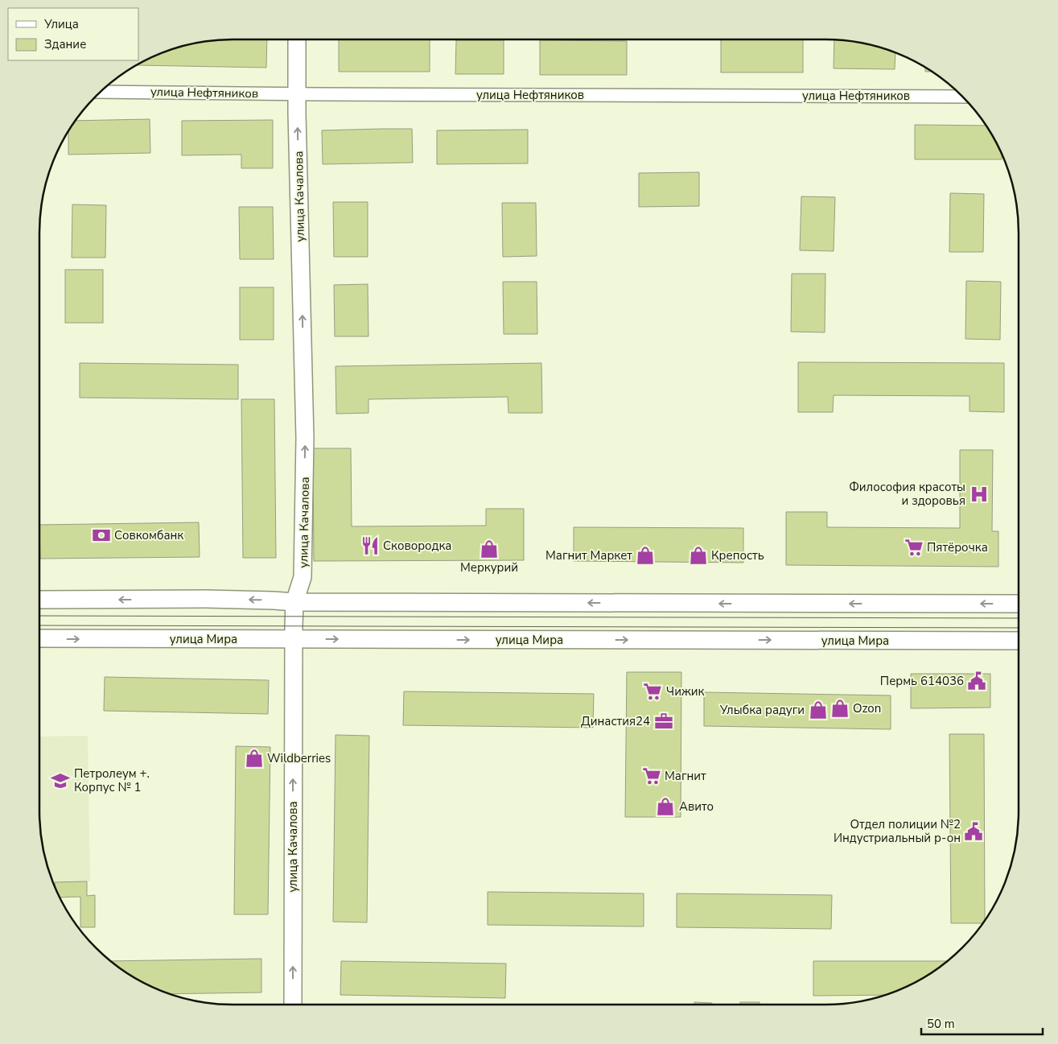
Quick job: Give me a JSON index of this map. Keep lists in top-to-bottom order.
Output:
{
  "streets": {
    "main road": ["улица Качалова", "улица Мира"],
    "street": ["улица Нефтяников"]
  },
  "crossings": [
    ["улица Нефтяников", "улица Качалова"],
    ["улица Качалова", "улица Мира"]
  ],
  "one_way": ["улица Качалова"],
  "places": {
    "hospital": ["Философия красоты и здоровья"],
    "bank": ["Совкомбанк"],
    "restaurant": ["Сковородка"],
    "supermarket": ["Пятёрочка", "Чижик", "Магнит"],
    "shop": [
      "Меркурий",
      "Магнит Маркет",
      "Крепость",
      "Ozon",
      "Улыбка радуги",
      "Wildberries",
      "Авито"
    ],
    "public building": ["Пермь 614036", "Отдел полиции №2 Индустриальный р-он"],
    "office": ["Династия24"],
    "school or university": ["Петролеум +. Корпус № 1"]
  },
  "legend": ["Улица", "Здание"],
  "scale_bar": "50 m"
}
